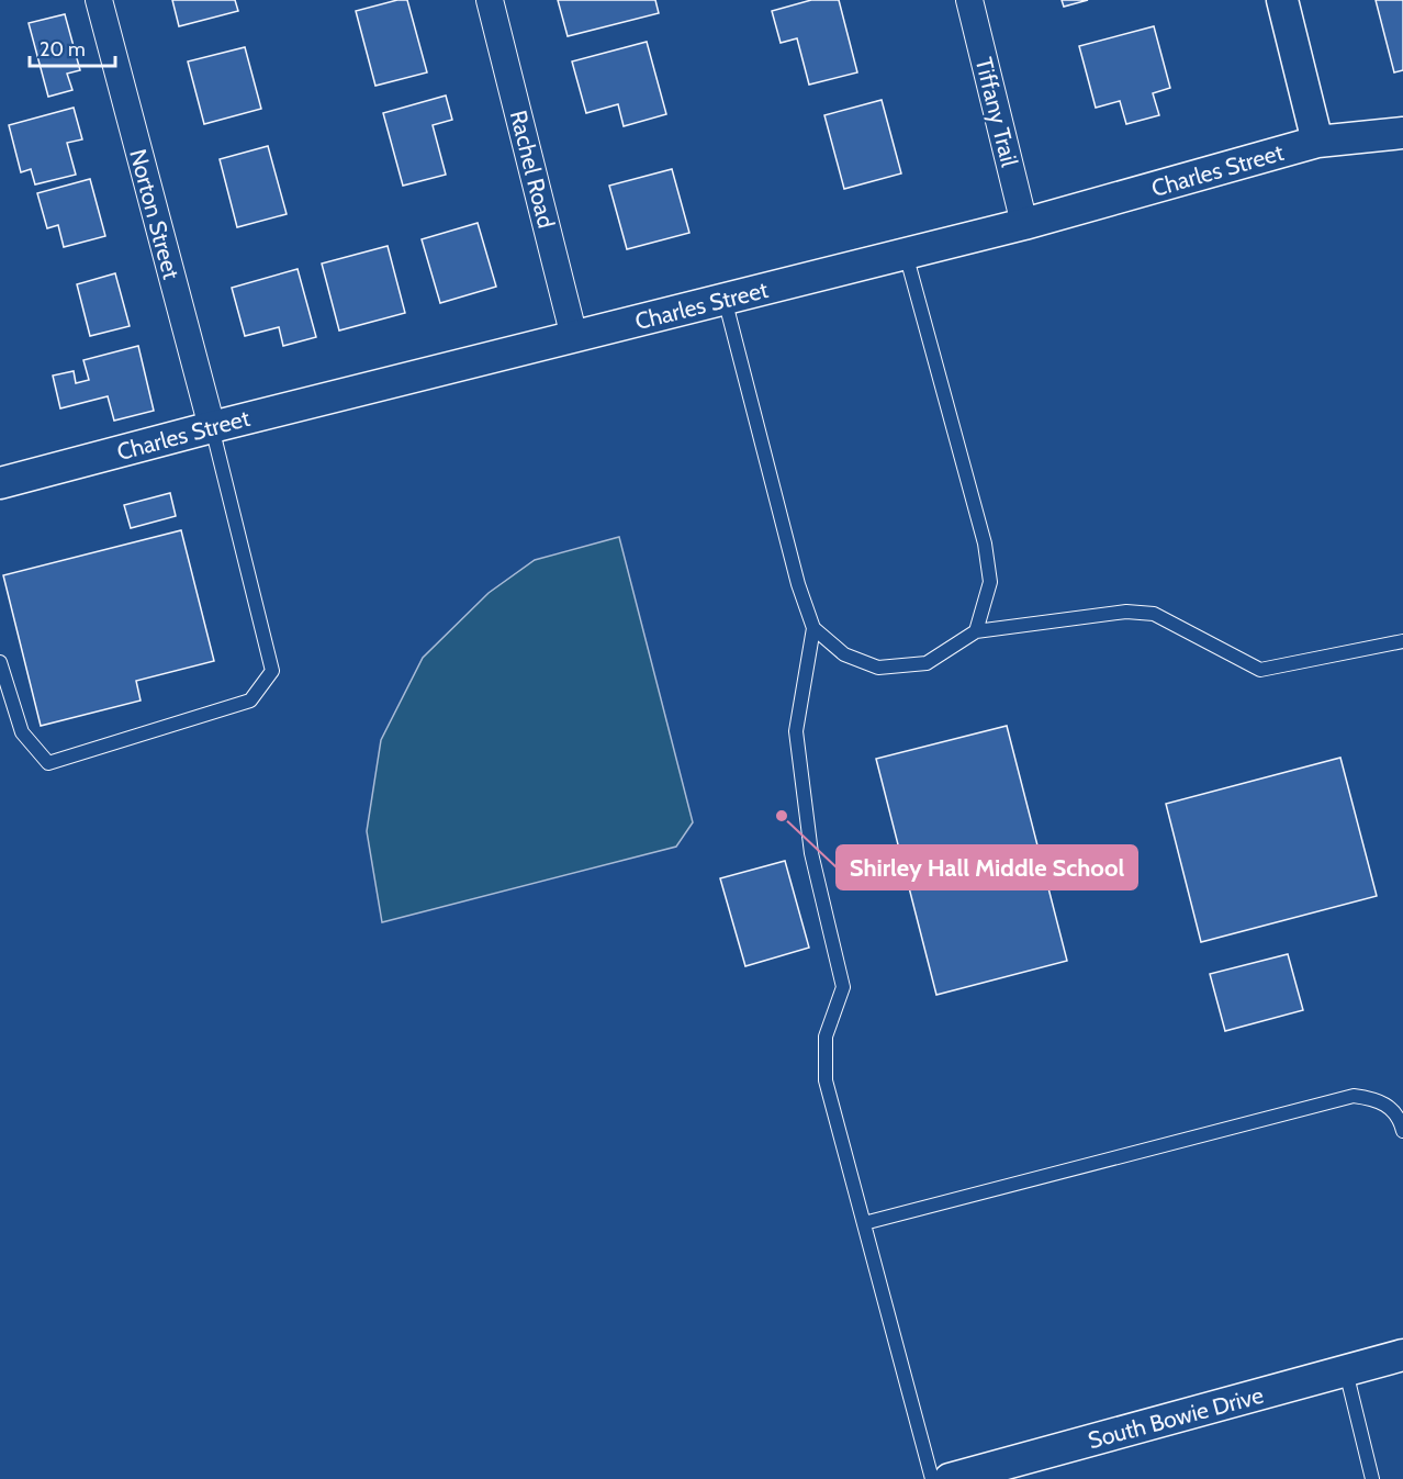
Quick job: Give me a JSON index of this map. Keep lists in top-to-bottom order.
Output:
{
  "streets": {
    "street": [
      "Tiffany Trail",
      "Rachel Road",
      "Charles Street",
      "Norton Street",
      "South Bowie Drive"
    ]
  },
  "crossings": [
    ["Tiffany Trail", "Charles Street"],
    ["Rachel Road", "Charles Street"],
    ["Charles Street", "Norton Street"]
  ],
  "places": ["Shirley Hall Middle School"],
  "scale_bar": "20 m"
}
